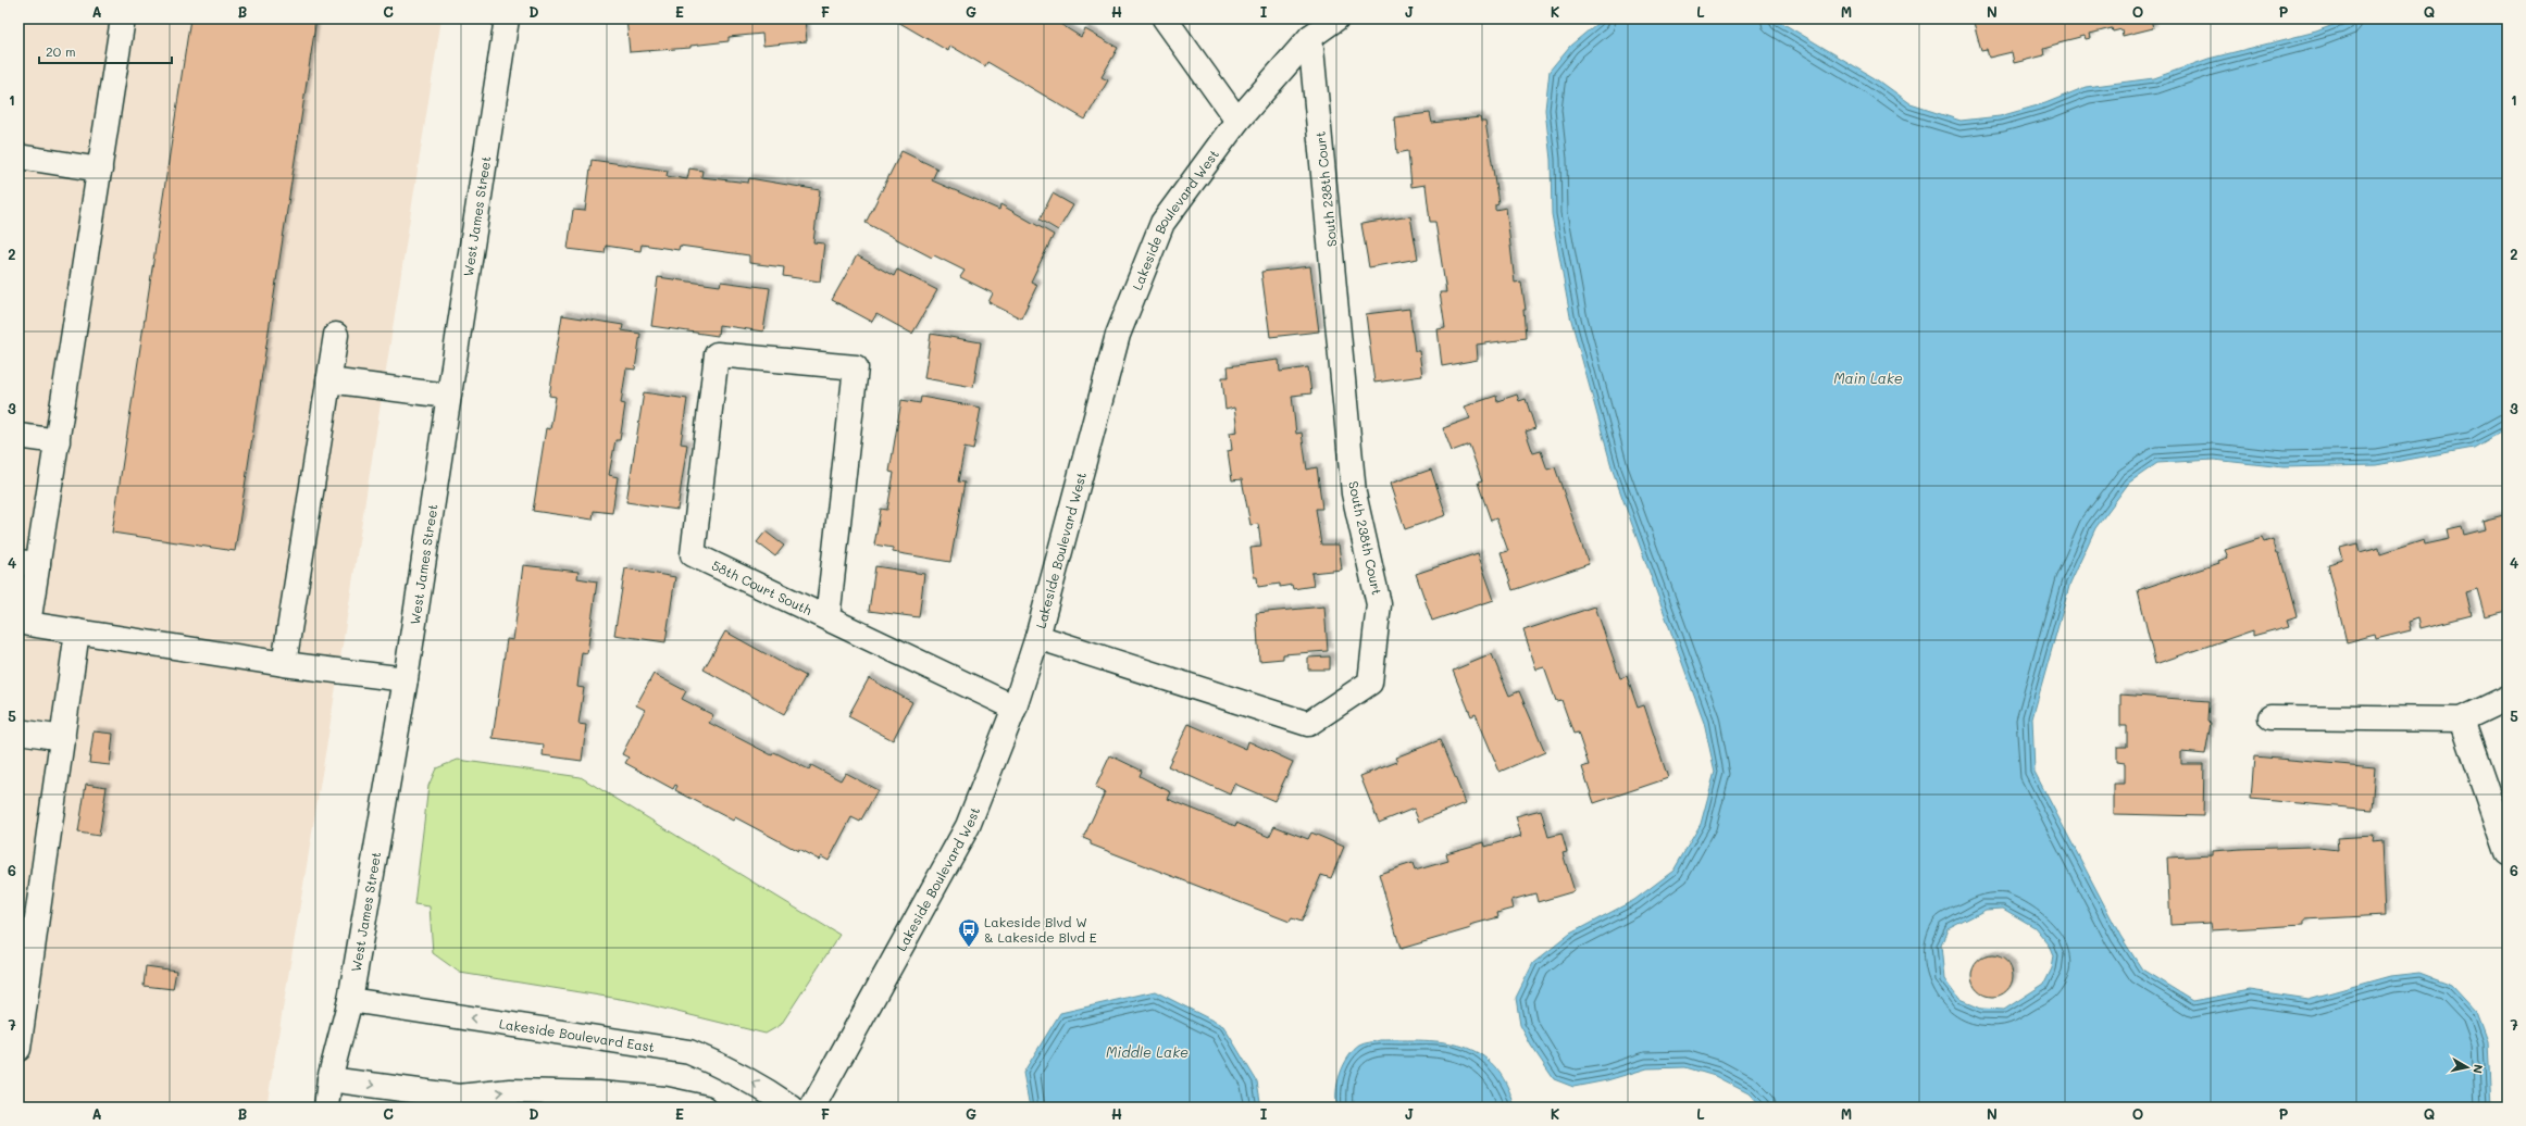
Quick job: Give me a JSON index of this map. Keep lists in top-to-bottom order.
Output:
{
  "streets": {
    "street": [
      "South 238th Court",
      "West James Street",
      "Lakeside Boulevard West",
      "58th Court South",
      "Lakeside Boulevard East"
    ]
  },
  "crossings": [
    ["South 238th Court", "Lakeside Boulevard West"],
    ["West James Street", "Lakeside Boulevard East"],
    ["Lakeside Boulevard West", "58th Court South"]
  ],
  "water": ["Main Lake", "Middle Lake"],
  "places": {
    "bus stop": ["Lakeside Blvd W & Lakeside Blvd E"]
  },
  "scale_bar": "20 m",
  "north": "right",
  "grid": {
    "columns": [
      "A",
      "B",
      "C",
      "D",
      "E",
      "F",
      "G",
      "H",
      "I",
      "J",
      "K",
      "L",
      "M",
      "N",
      "O",
      "P",
      "Q"
    ],
    "rows": [
      "1",
      "2",
      "3",
      "4",
      "5",
      "6",
      "7"
    ]
  }
}
